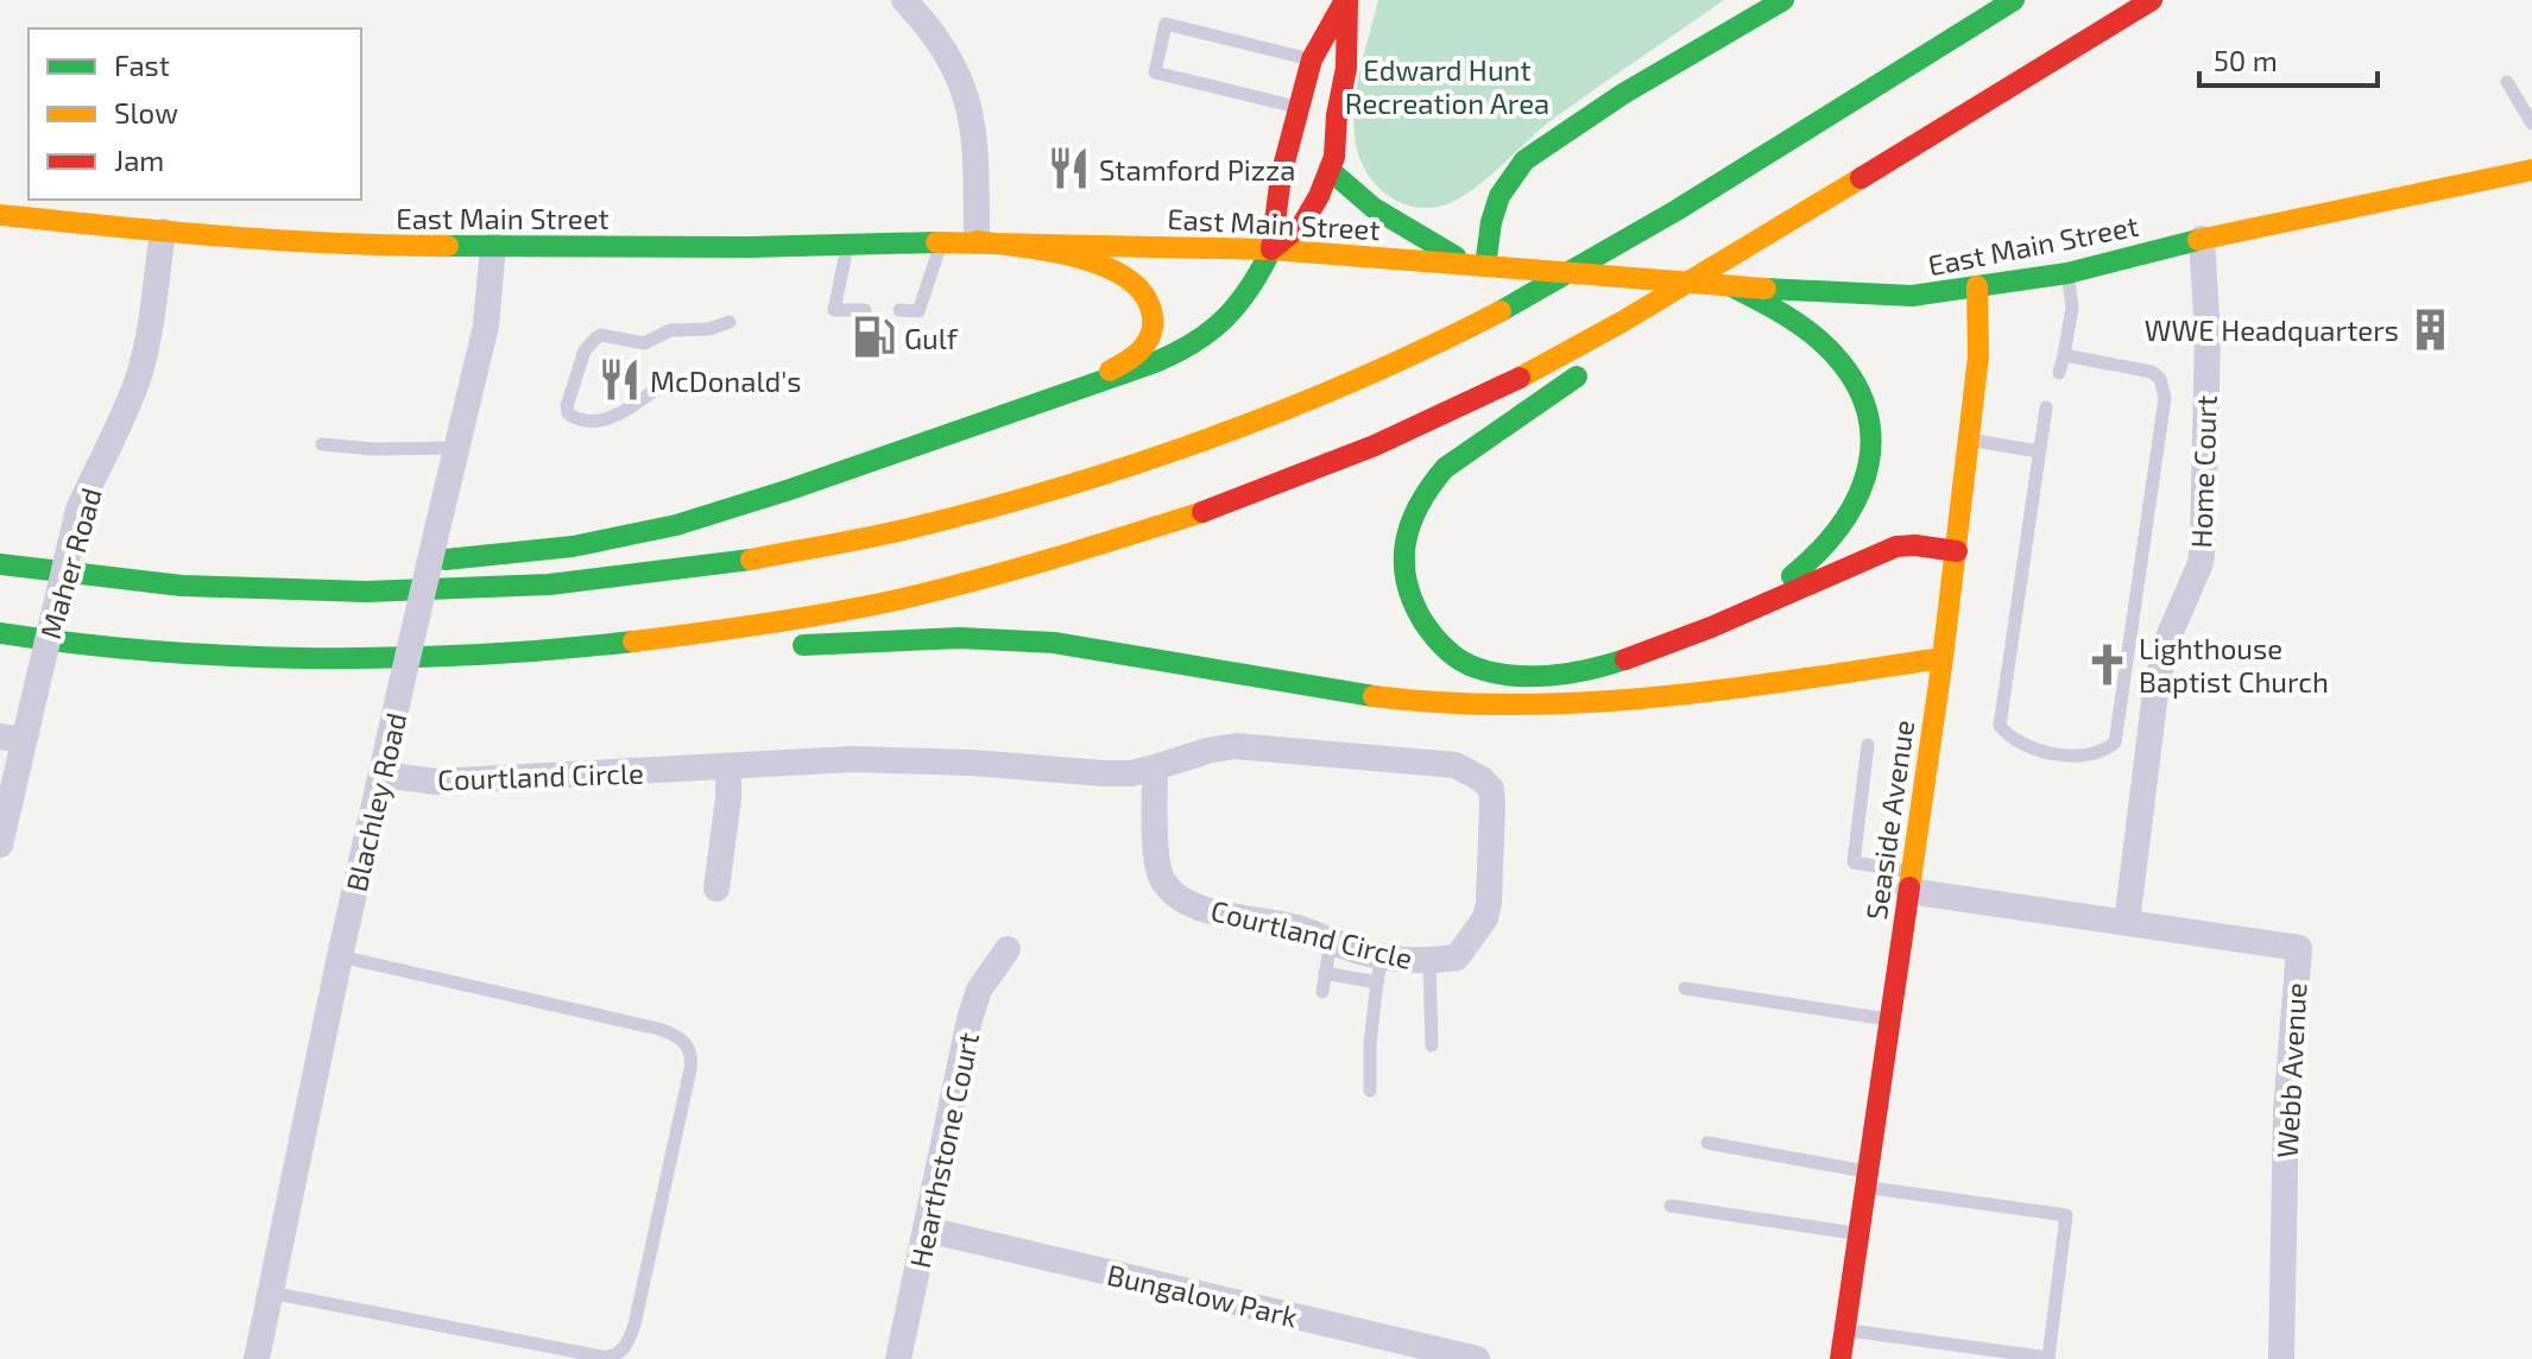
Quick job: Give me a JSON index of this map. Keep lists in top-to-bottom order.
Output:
{
  "streets": {
    "main road": ["East Main Street", "Seaside Avenue"],
    "street": [
      "Home Court",
      "Maher Road",
      "Courtland Circle",
      "Blachley Road",
      "Webb Avenue",
      "Hearthstone Court",
      "Bungalow Park"
    ]
  },
  "crossings": [
    ["East Main Street", "Home Court"],
    ["East Main Street", "Maher Road"],
    ["East Main Street", "Blachley Road"],
    ["East Main Street", "Seaside Avenue"],
    ["Home Court", "Webb Avenue"],
    ["Courtland Circle", "Blachley Road"],
    ["Seaside Avenue", "Webb Avenue"],
    ["Hearthstone Court", "Bungalow Park"]
  ],
  "parks": ["Edward Hunt Recreation Area"],
  "places": {
    "restaurant": ["Stamford Pizza", "McDonald's"],
    "building": ["WWE Headquarters"],
    "fuel station": ["Gulf"],
    "church": ["Lighthouse Baptist Church"]
  },
  "legend": ["Fast", "Slow", "Jam"],
  "scale_bar": "50 m"
}
